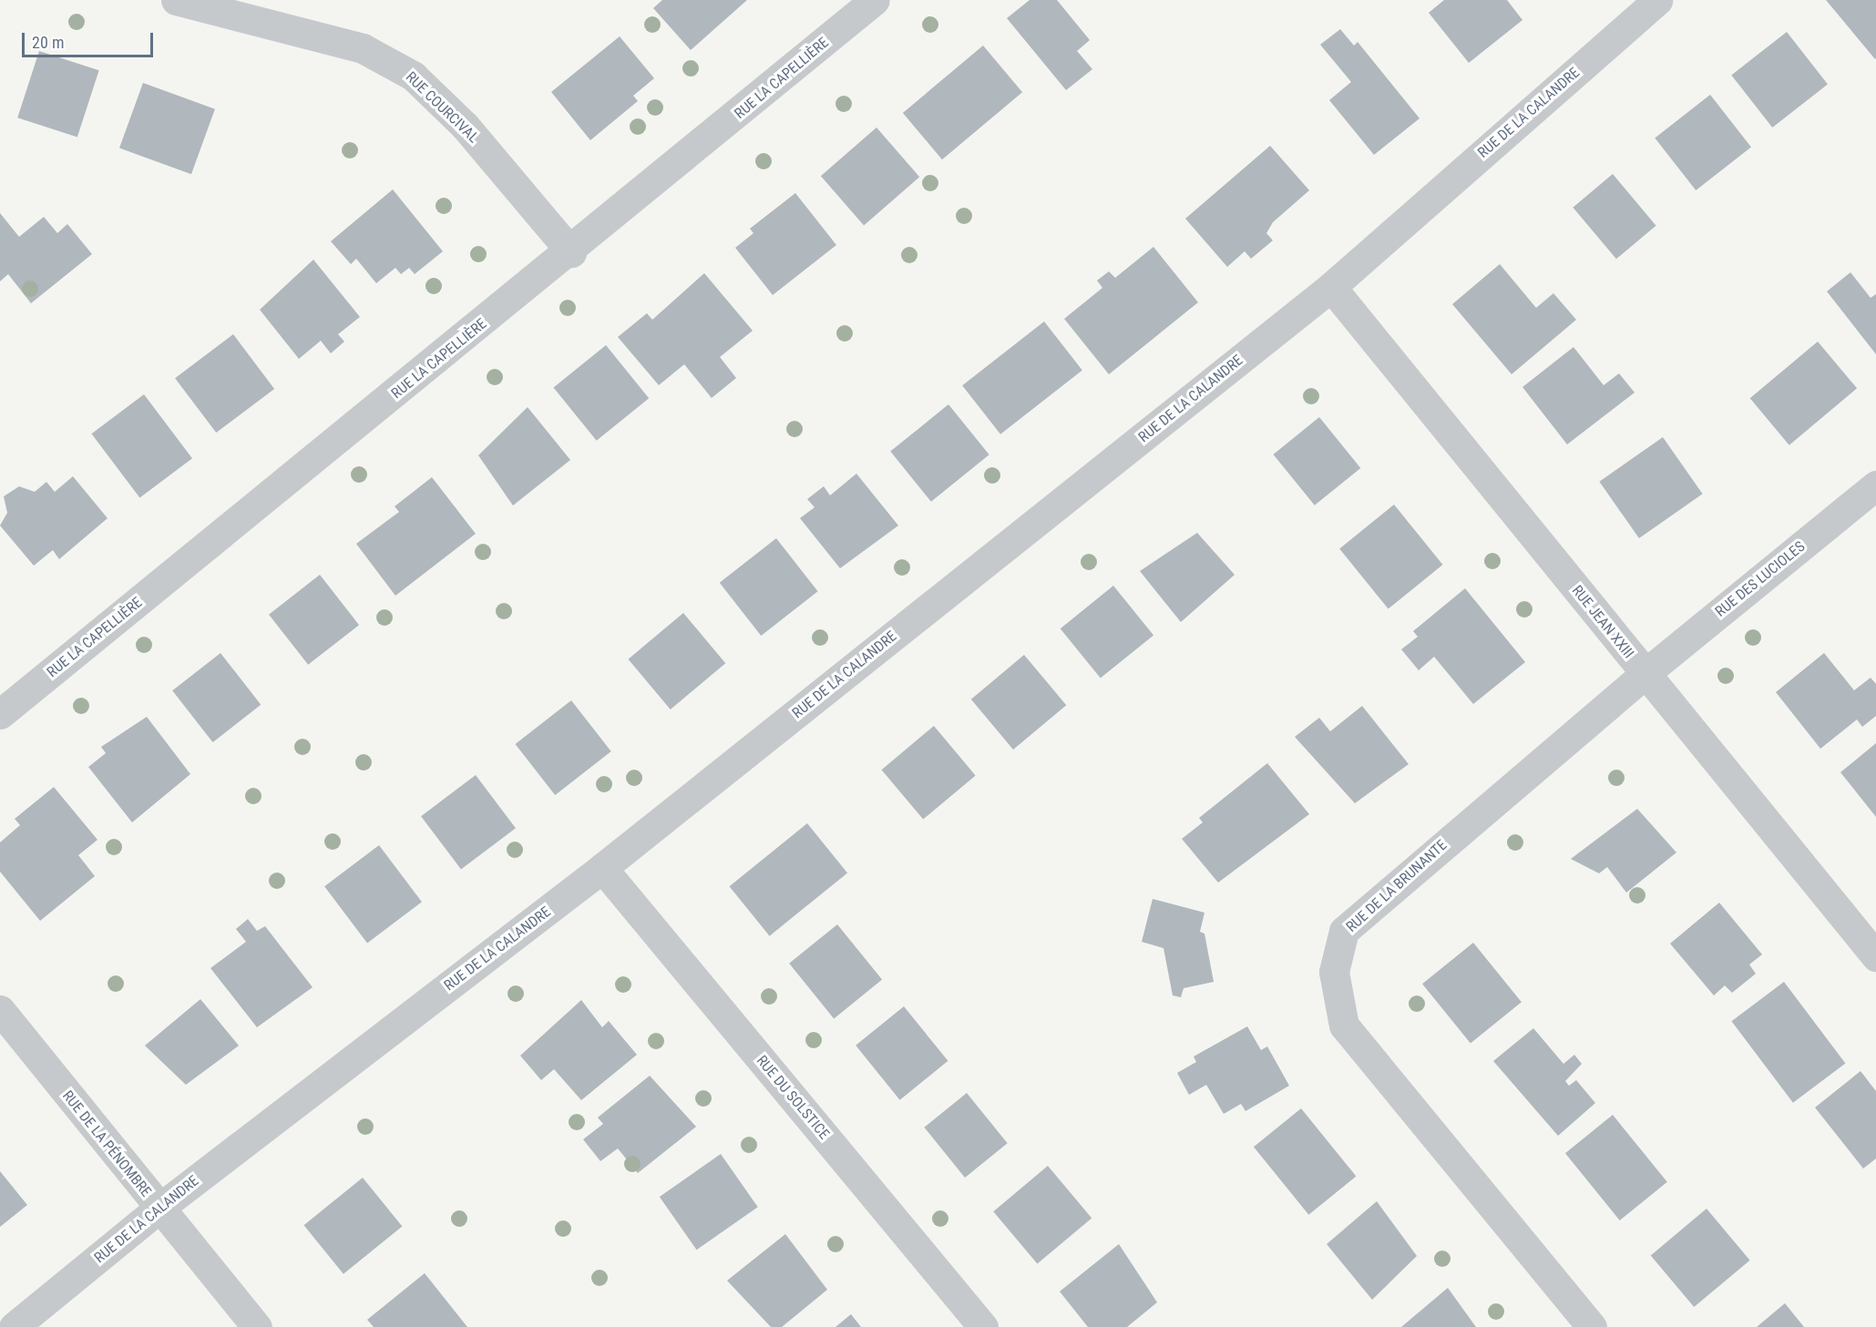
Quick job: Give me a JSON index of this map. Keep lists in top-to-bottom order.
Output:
{
  "streets": {
    "street": [
      "RUE LA CAPELLIÈRE",
      "RUE COURCIVAL",
      "RUE DE LA CALANDRE",
      "RUE DES LUCIOLES",
      "RUE JEAN XXIII",
      "RUE DE LA BRUNANTE",
      "RUE DU SOLSTICE",
      "RUE DE LA PÉNOMBRE"
    ]
  },
  "crossings": [
    ["RUE LA CAPELLIÈRE", "RUE COURCIVAL"],
    ["RUE DE LA CALANDRE", "RUE JEAN XXIII"],
    ["RUE DE LA CALANDRE", "RUE DU SOLSTICE"],
    ["RUE DE LA CALANDRE", "RUE DE LA PÉNOMBRE"],
    ["RUE DES LUCIOLES", "RUE JEAN XXIII"],
    ["RUE DES LUCIOLES", "RUE DE LA BRUNANTE"],
    ["RUE JEAN XXIII", "RUE DE LA BRUNANTE"]
  ],
  "scale_bar": "20 m"
}
